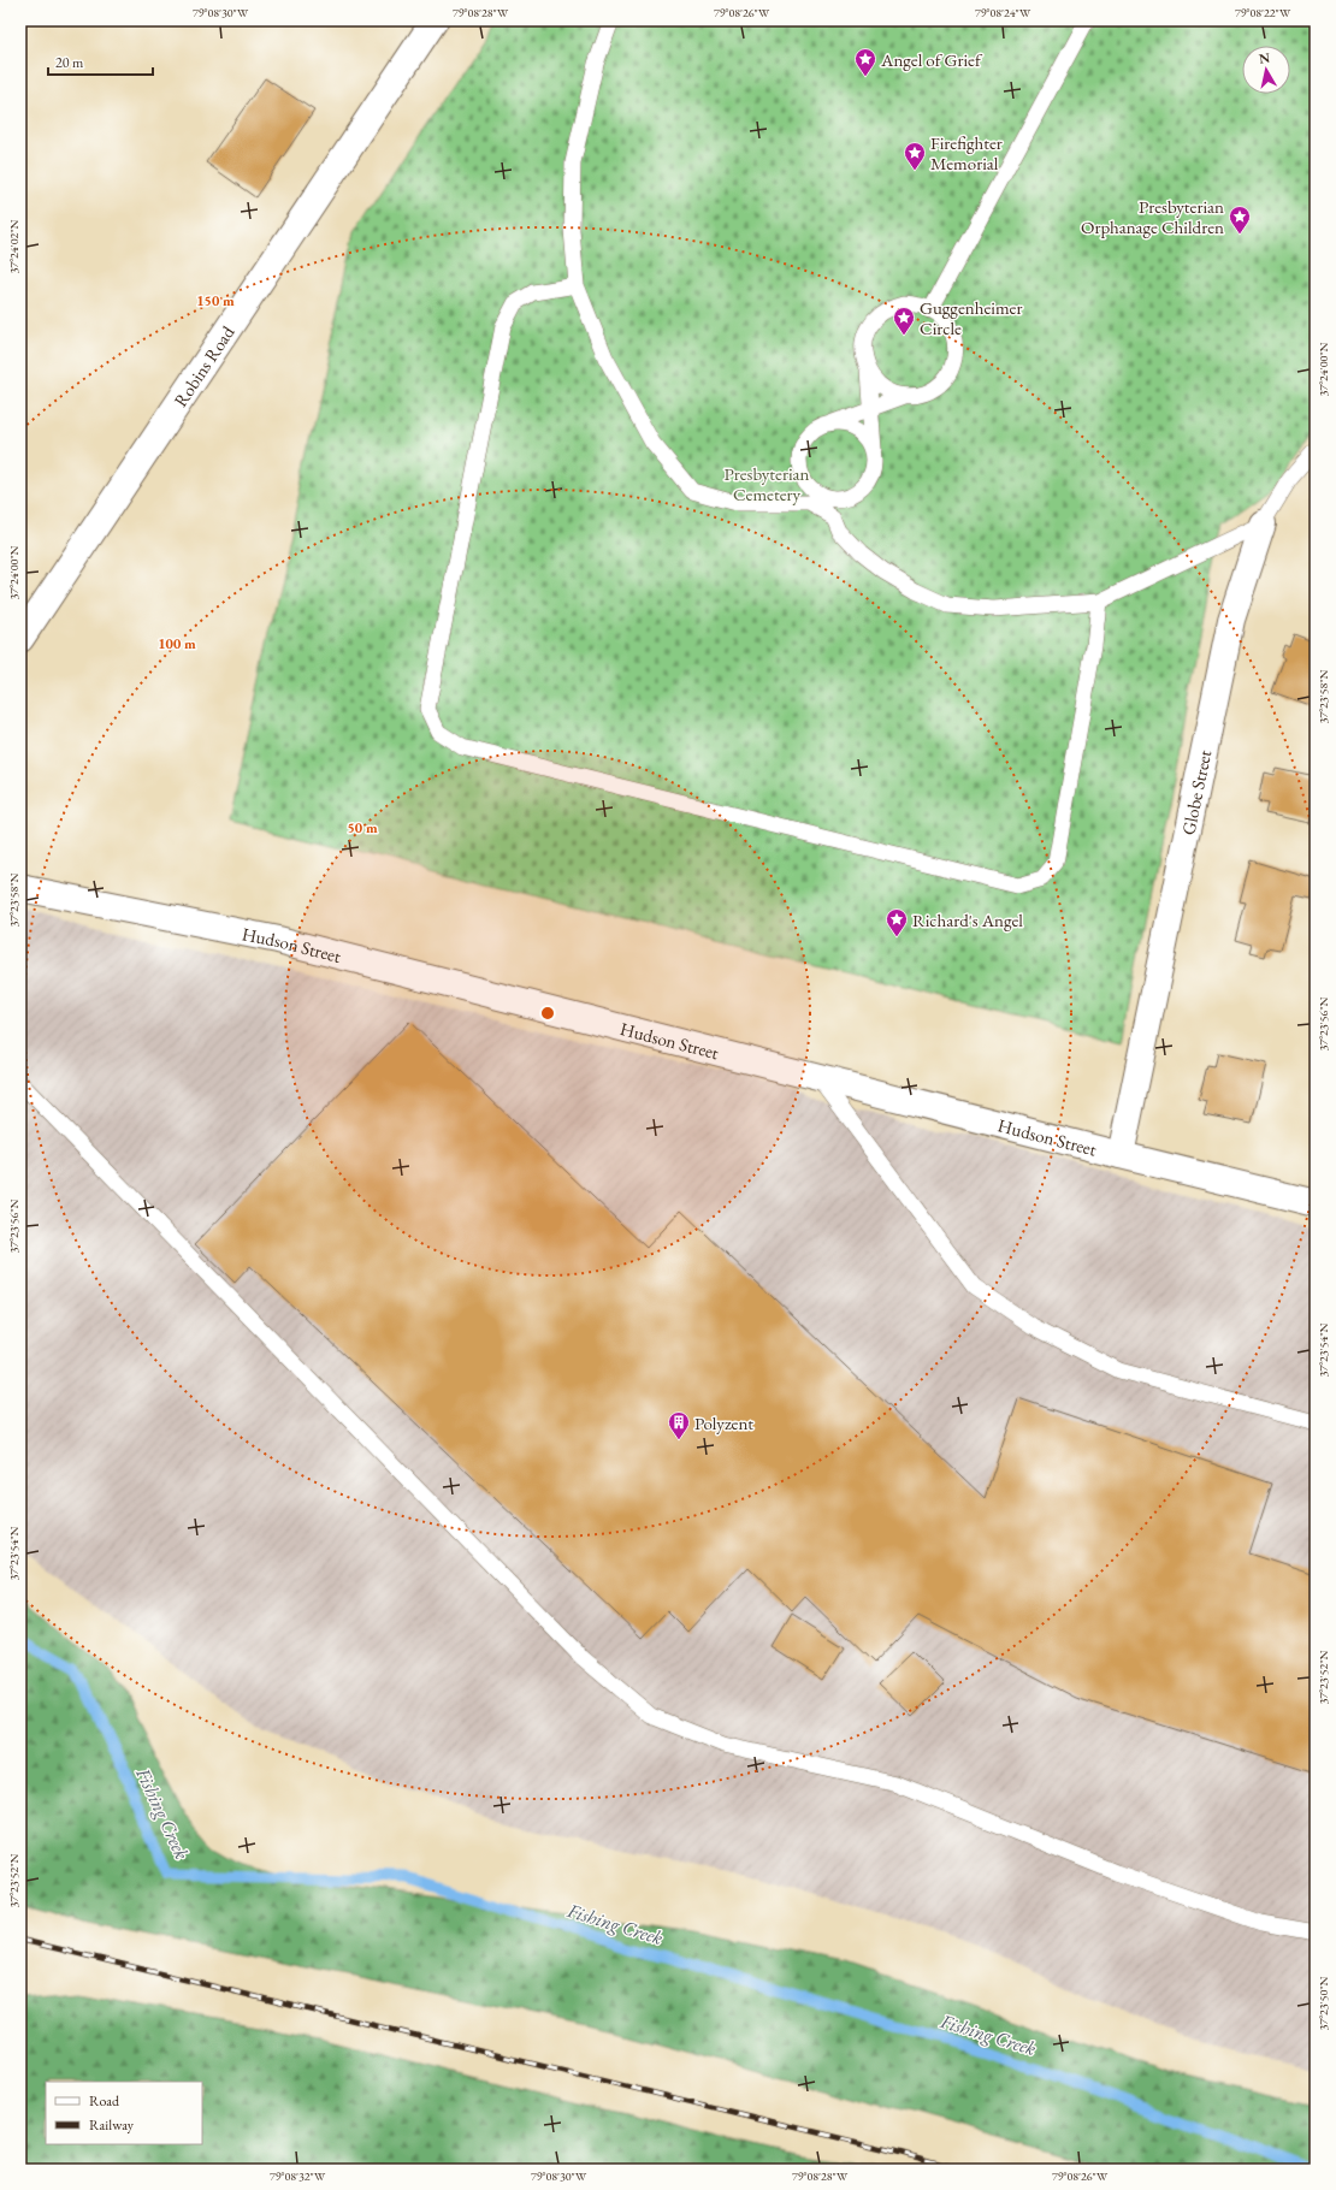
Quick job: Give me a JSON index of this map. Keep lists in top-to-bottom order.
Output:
{
  "streets": {
    "street": ["Robins Road", "Globe Street", "Hudson Street"]
  },
  "crossings": [
    ["Globe Street", "Hudson Street"]
  ],
  "water": ["Fishing Creek"],
  "parks": ["Presbyterian Cemetery"],
  "places": {
    "place": [
      "Angel of Grief",
      "Firefighter Memorial",
      "Presbyterian Orphanage Children",
      "Guggenheimer Circle",
      "Richard's Angel"
    ],
    "building": ["Polyzent"]
  },
  "legend": ["Road", "Railway"],
  "scale_bar": "20 m",
  "north": "top",
  "coordinates": [
    "79°08'30\"W",
    "79°08'28\"W",
    "79°08'26\"W",
    "79°08'24\"W",
    "79°08'22\"W",
    "37°24'02\"N",
    "37°24'00\"N",
    "37°23'58\"N",
    "37°23'56\"N",
    "37°23'54\"N",
    "37°23'52\"N",
    "37°23'50\"N",
    "79°08'32\"W"
  ],
  "rings": ["150 m", "100 m", "50 m"]
}
